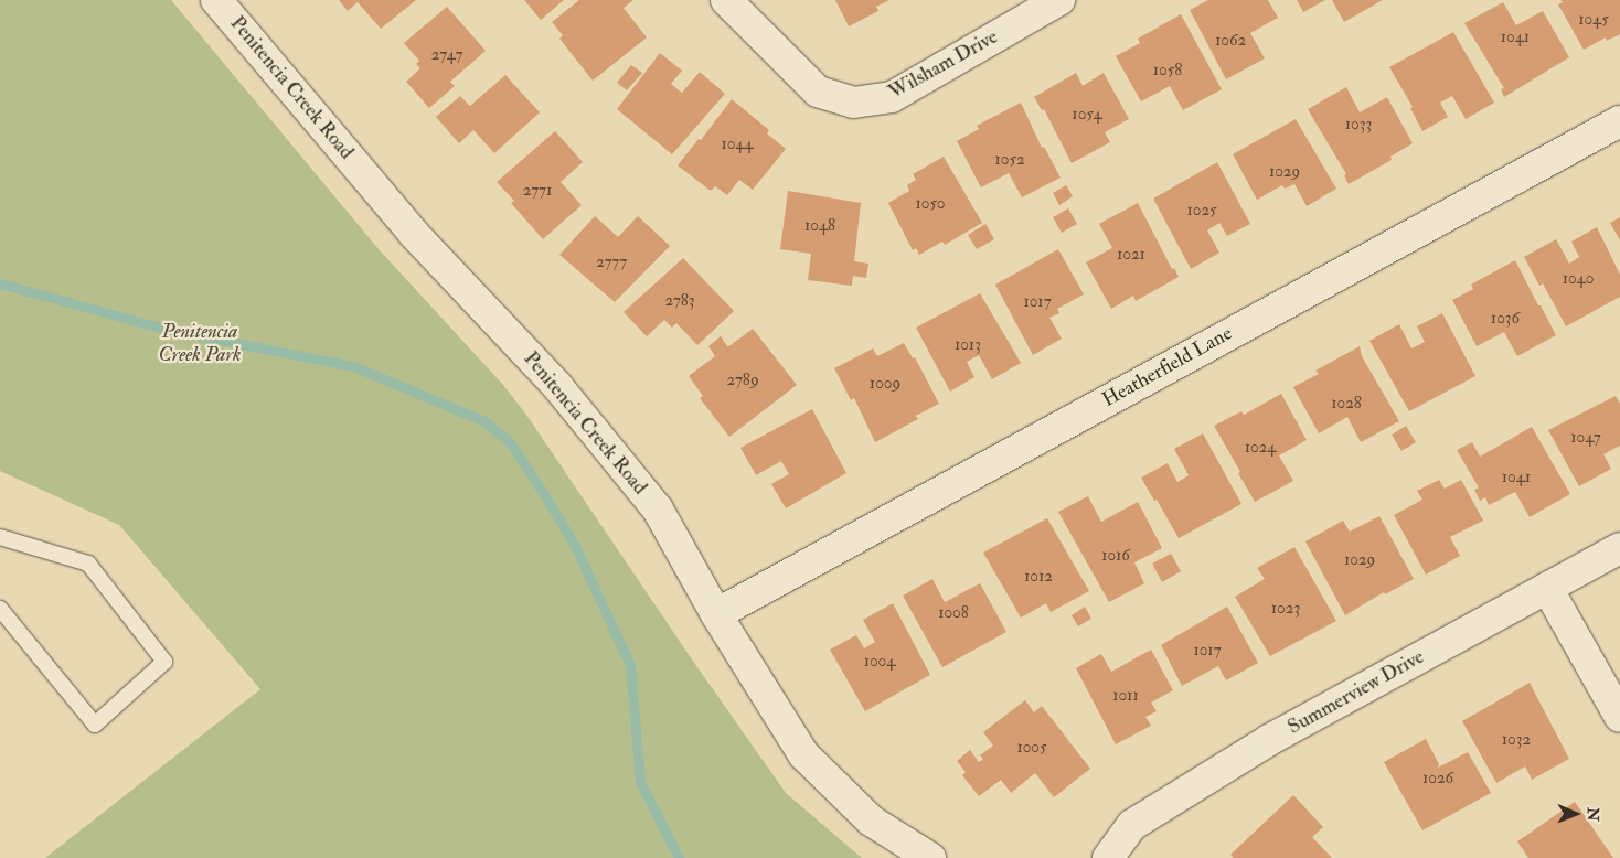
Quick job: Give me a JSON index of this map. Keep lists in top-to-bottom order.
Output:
{
  "streets": {
    "street": [
      "Wilsham Drive",
      "Penitencia Creek Road",
      "Heatherfield Lane",
      "Summerview Drive"
    ]
  },
  "crossings": [
    ["Penitencia Creek Road", "Heatherfield Lane"]
  ],
  "parks": ["Penitencia Creek Park"],
  "house_numbers": [
    "1045",
    "1041",
    "1062",
    "2747",
    "1058",
    "1054",
    "1033",
    "1044",
    "1052",
    "1029",
    "2771",
    "1050",
    "1025",
    "1048",
    "1021",
    "2777",
    "1040",
    "2783",
    "1017",
    "1036",
    "1013",
    "2789",
    "1009",
    "1028",
    "1047",
    "1024",
    "1041",
    "1016",
    "1029",
    "1012",
    "1023",
    "1008",
    "1017",
    "1004",
    "1011",
    "1032",
    "1005",
    "1026"
  ],
  "north": "right"
}
